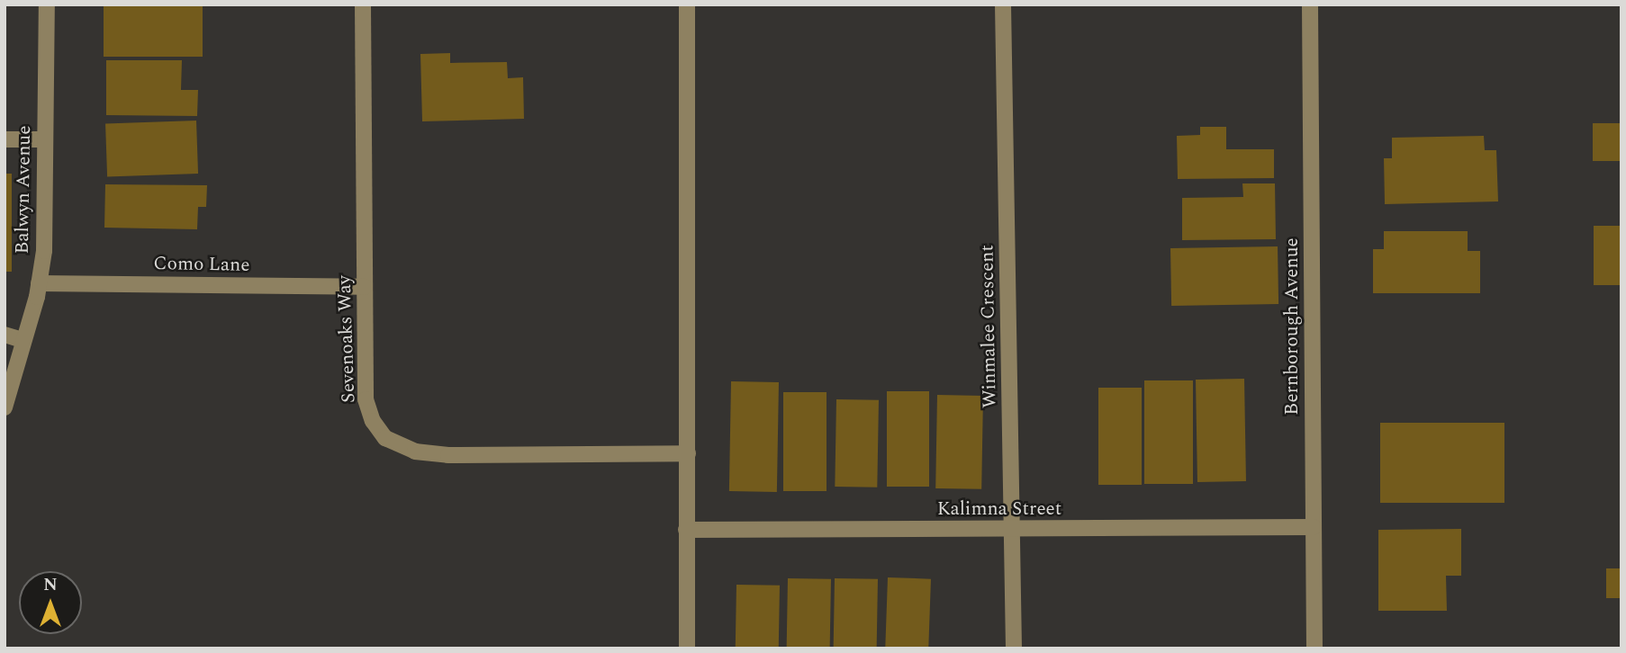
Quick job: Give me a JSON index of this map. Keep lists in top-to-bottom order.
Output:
{
  "streets": {
    "street": [
      "Balwyn Avenue",
      "Como Lane",
      "Winmalee Crescent",
      "Bernborough Avenue",
      "Sevenoaks Way",
      "Kalimna Street"
    ]
  },
  "crossings": [
    ["Balwyn Avenue", "Como Lane"],
    ["Como Lane", "Sevenoaks Way"],
    ["Winmalee Crescent", "Kalimna Street"],
    ["Bernborough Avenue", "Kalimna Street"]
  ],
  "north": "top"
}
